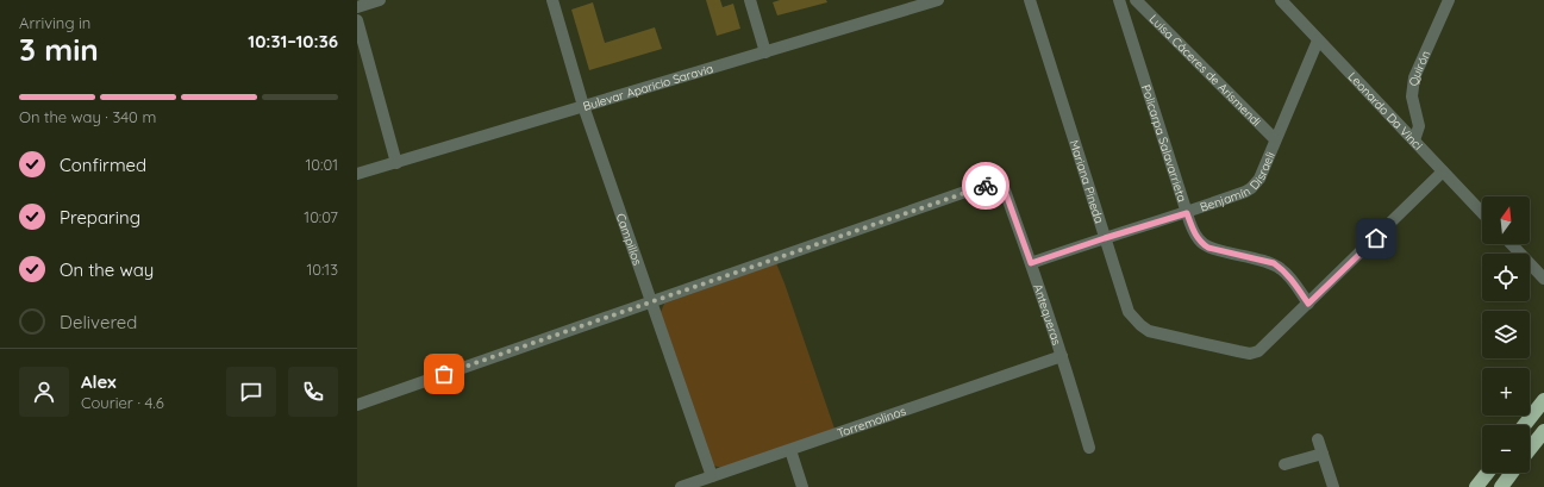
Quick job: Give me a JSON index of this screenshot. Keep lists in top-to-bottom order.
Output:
{
  "streets": {
    "street": [
      "Luisa Cáceres de Arismendi",
      "Quirón",
      "Bulevar Aparicio Saravia",
      "Leonardo Da Vinci",
      "Policarpa Salavarrieta",
      "Benjamín Disraeli",
      "Mariana Pineda",
      "Campillos",
      "Antequeras",
      "Torremolinos"
    ]
  },
  "crossings": [
    ["Luisa Cáceres de Arismendi", "Benjamín Disraeli"],
    ["Quirón", "Leonardo Da Vinci"],
    ["Bulevar Aparicio Saravia", "Campillos"],
    ["Leonardo Da Vinci", "Benjamín Disraeli"],
    ["Policarpa Salavarrieta", "Benjamín Disraeli"],
    ["Policarpa Salavarrieta", "Mariana Pineda"],
    ["Benjamín Disraeli", "Mariana Pineda"],
    ["Benjamín Disraeli", "Antequeras"],
    ["Campillos", "Antequeras"],
    ["Campillos", "Torremolinos"],
    ["Antequeras", "Torremolinos"]
  ],
  "north": "top",
  "page": {
    "heading": ["3 min", "Arriving in", "10:31–10:36"],
    "panel": ["Alex", "Courier · 4.6"],
    "bar": "On the way · 340 m",
    "list": [
      ["Confirmed", "10:01"],
      ["Preparing", "10:07"],
      ["On the way", "10:13"],
      "Delivered"
    ],
    "map_buttons": ["+", "−"]
  }
}
